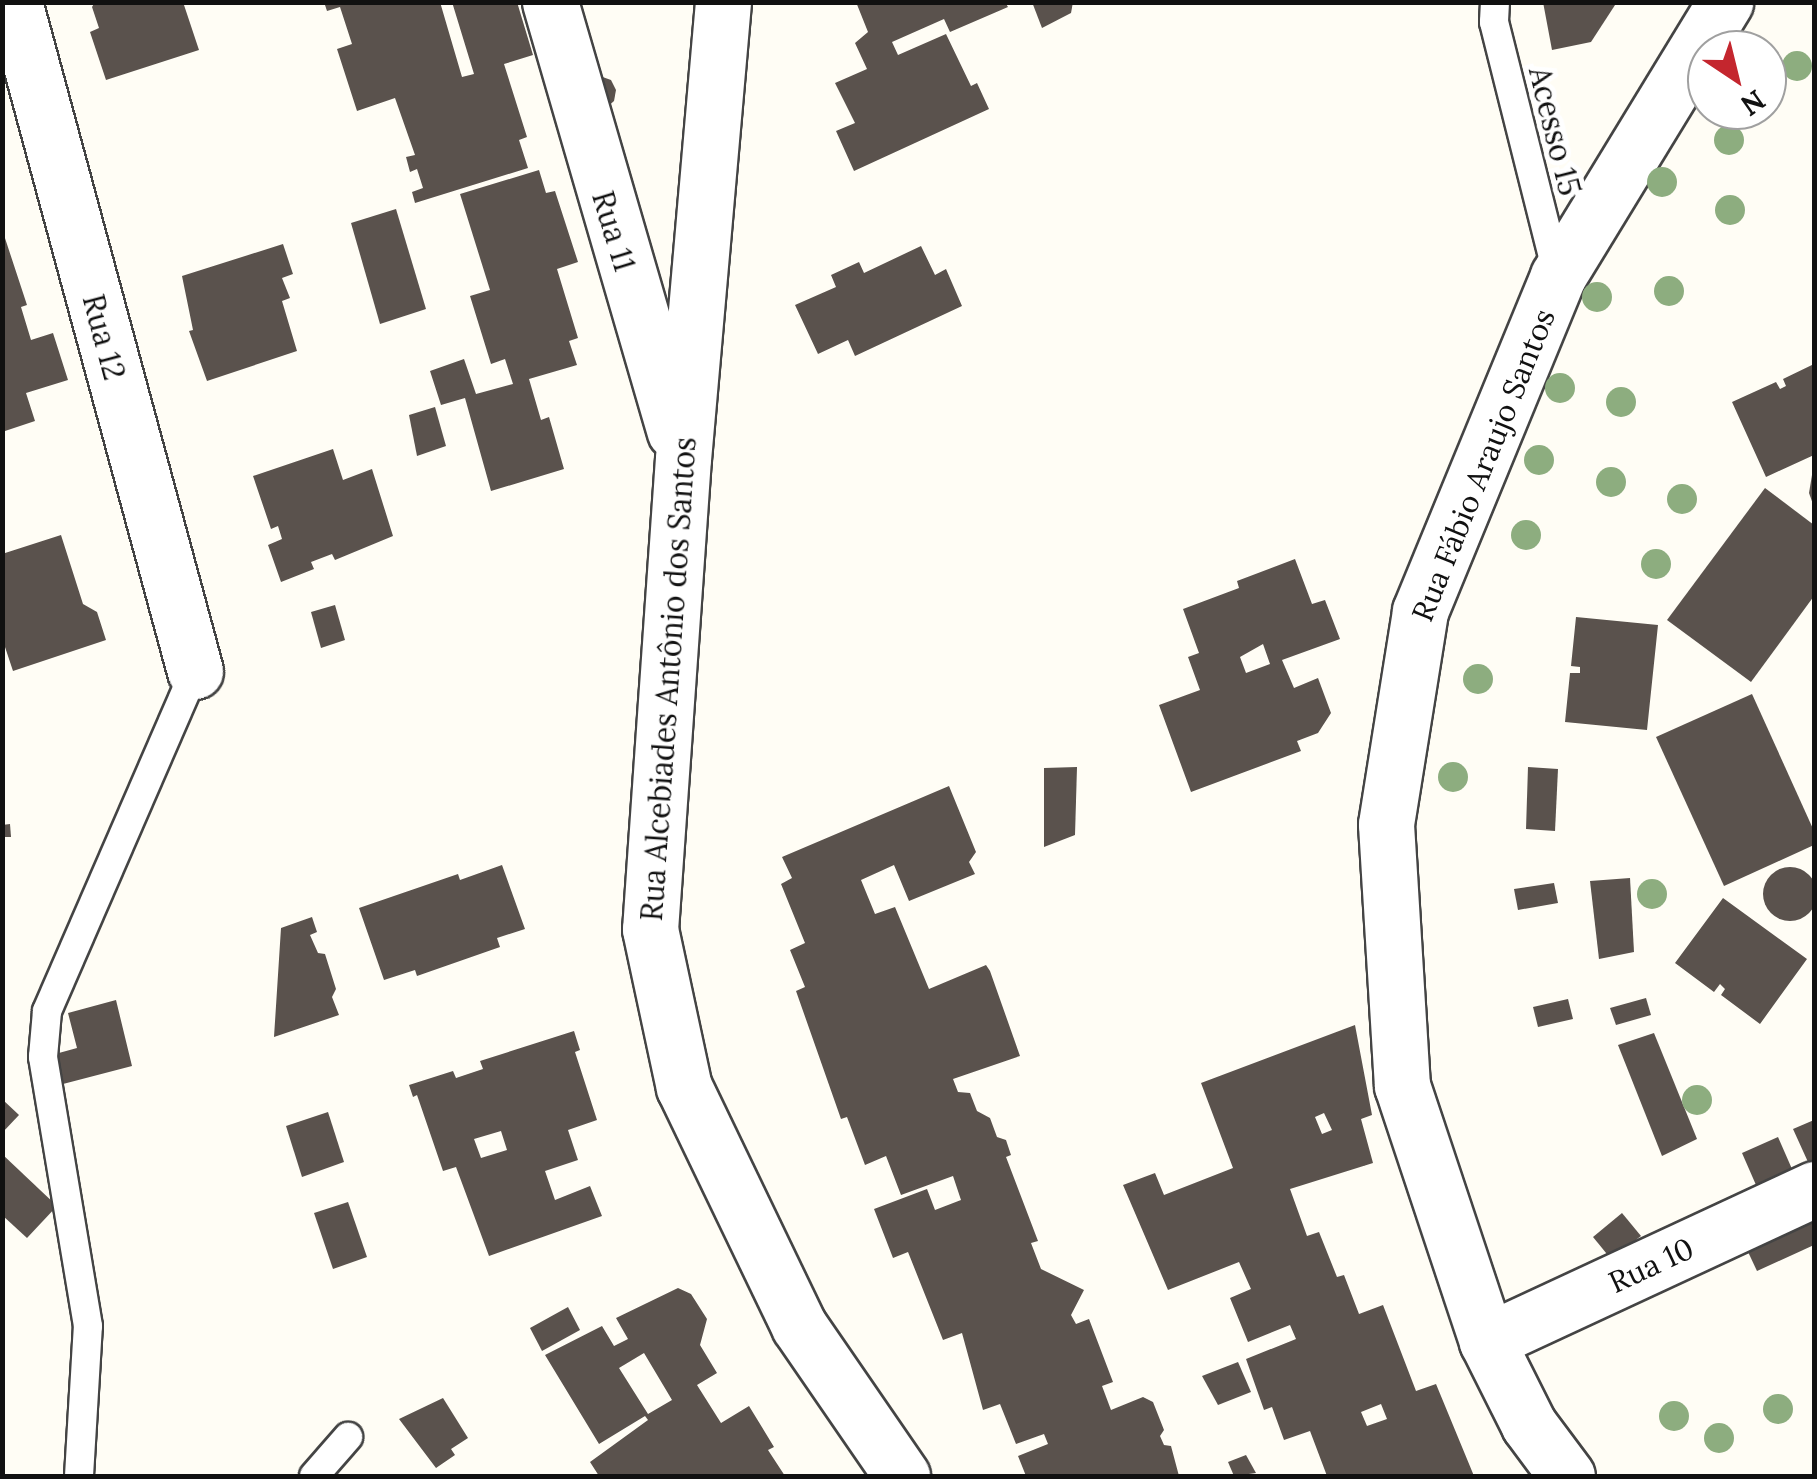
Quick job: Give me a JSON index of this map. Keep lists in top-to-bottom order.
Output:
{
  "streets": {
    "street": [
      "Rua 11",
      "Rua 12",
      "Rua Fábio Araujo Santos",
      "Rua Alcebiades Antônio dos Santos",
      "Rua 10"
    ],
    "lane": ["Acesso 15"]
  },
  "crossings": [
    ["Acesso 15", "Rua Fábio Araujo Santos"],
    ["Rua 11", "Rua Alcebiades Antônio dos Santos"],
    ["Rua Fábio Araujo Santos", "Rua 10"]
  ],
  "north": "bottom right"
}
